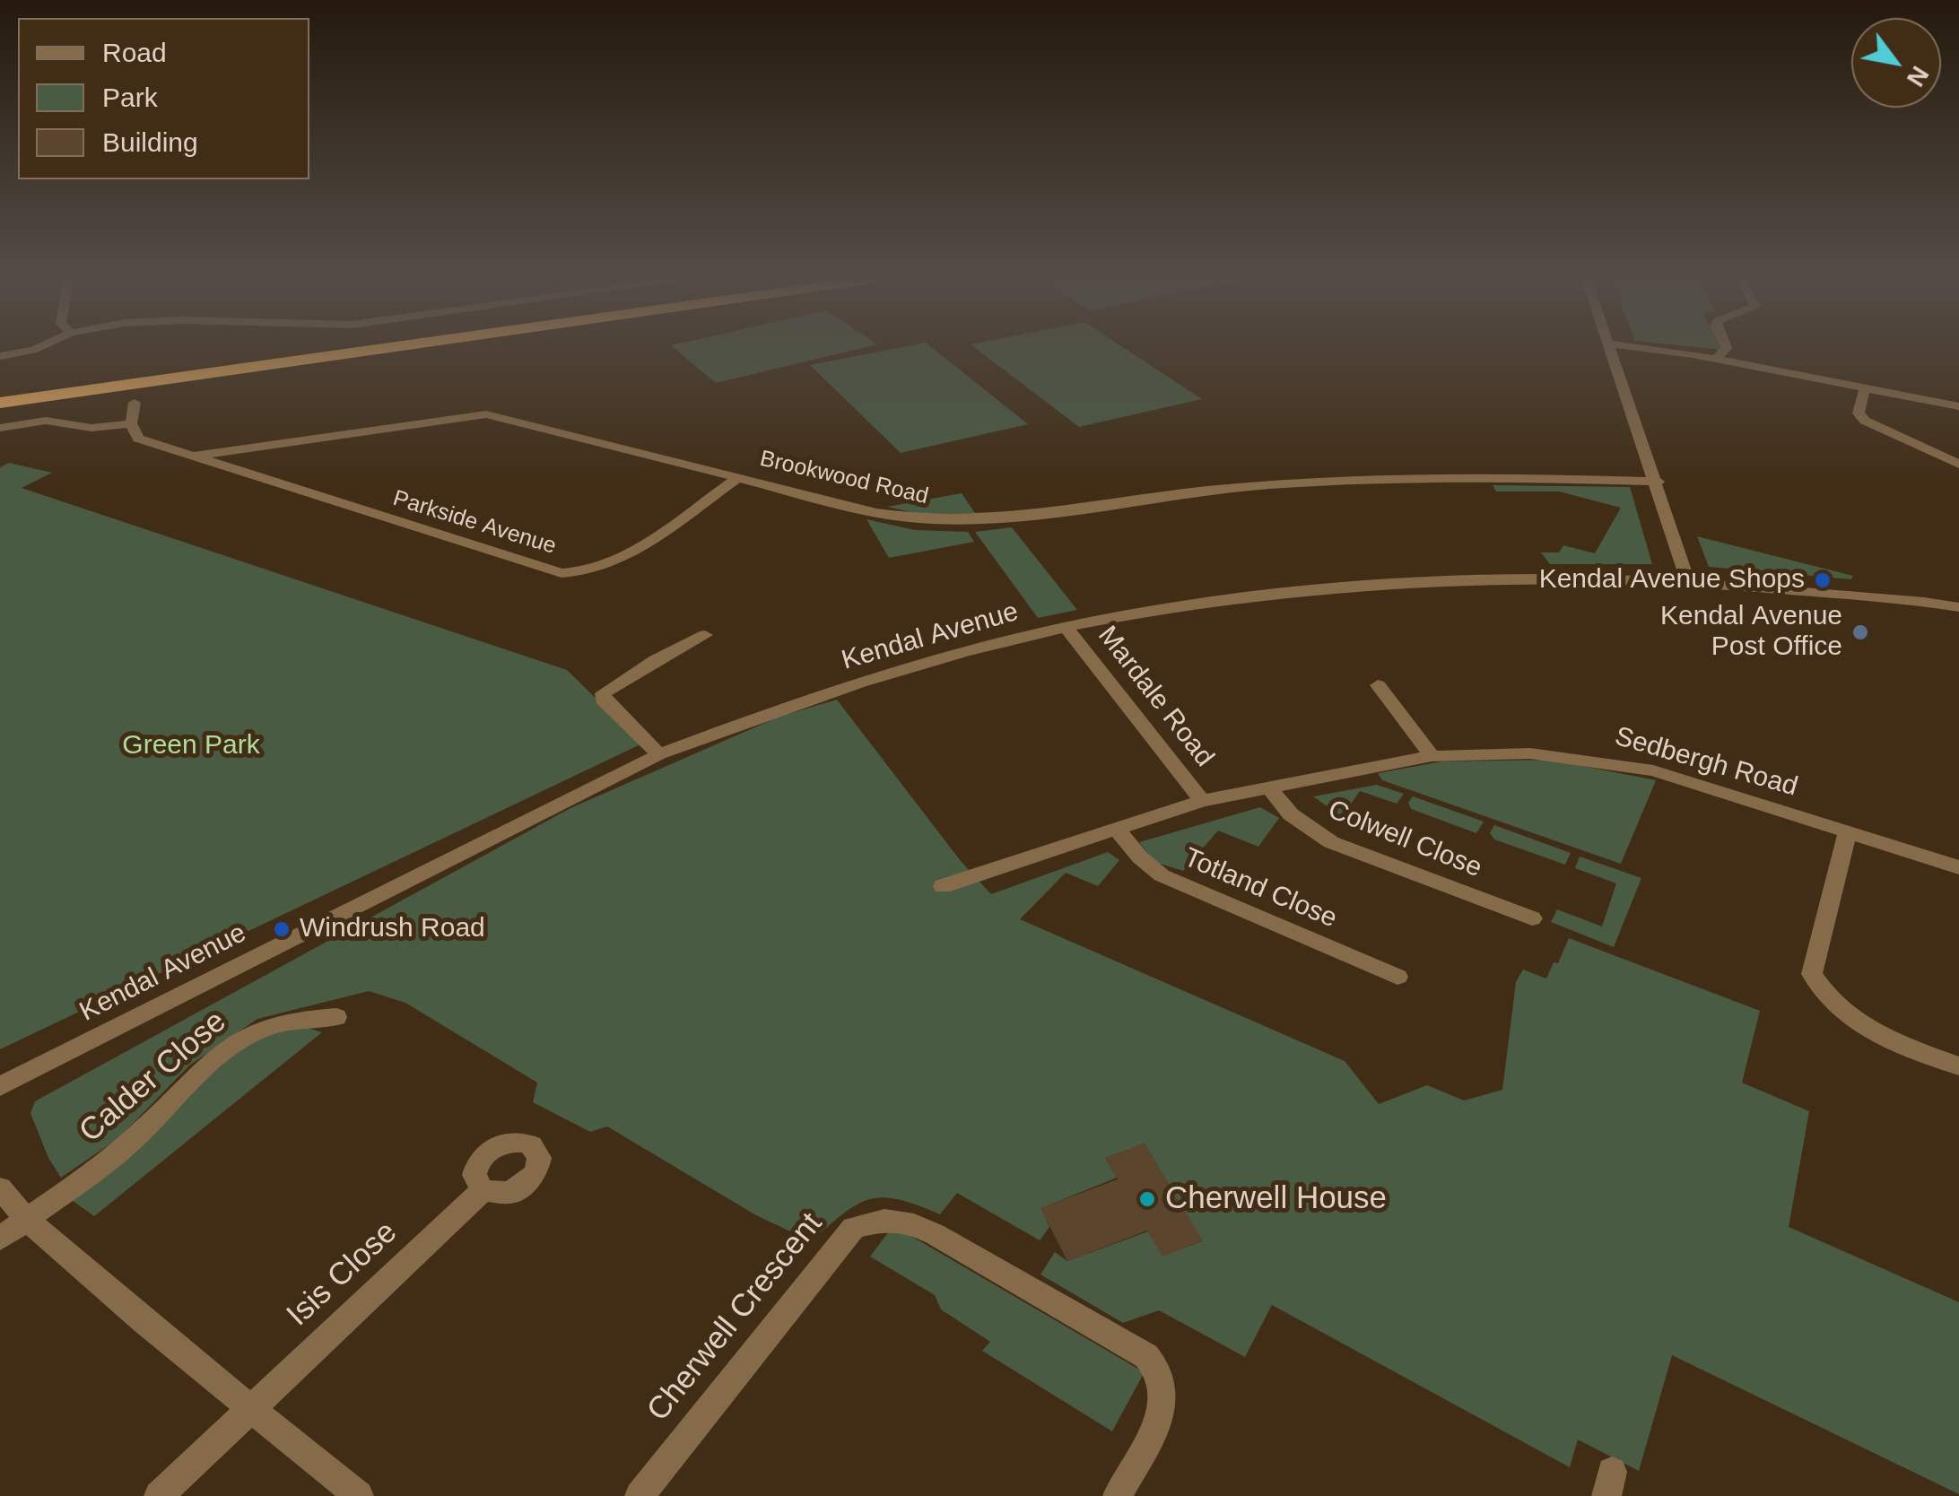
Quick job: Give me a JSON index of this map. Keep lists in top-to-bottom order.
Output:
{
  "streets": {
    "street": [
      "Brookwood Road",
      "Parkside Avenue",
      "Kendal Avenue",
      "Mardale Road",
      "Sedbergh Road",
      "Colwell Close",
      "Totland Close",
      "Calder Close",
      "Isis Close",
      "Cherwell Crescent"
    ]
  },
  "crossings": [
    ["Brookwood Road", "Parkside Avenue"],
    ["Kendal Avenue", "Mardale Road"],
    ["Mardale Road", "Sedbergh Road"],
    ["Sedbergh Road", "Colwell Close"],
    ["Sedbergh Road", "Totland Close"]
  ],
  "parks": ["Green Park"],
  "places": [
    "Kendal Avenue Shops",
    "Kendal Avenue Post Office",
    "Windrush Road",
    "Cherwell House"
  ],
  "legend": ["Road", "Park", "Building"],
  "north": "bottom right"
}
